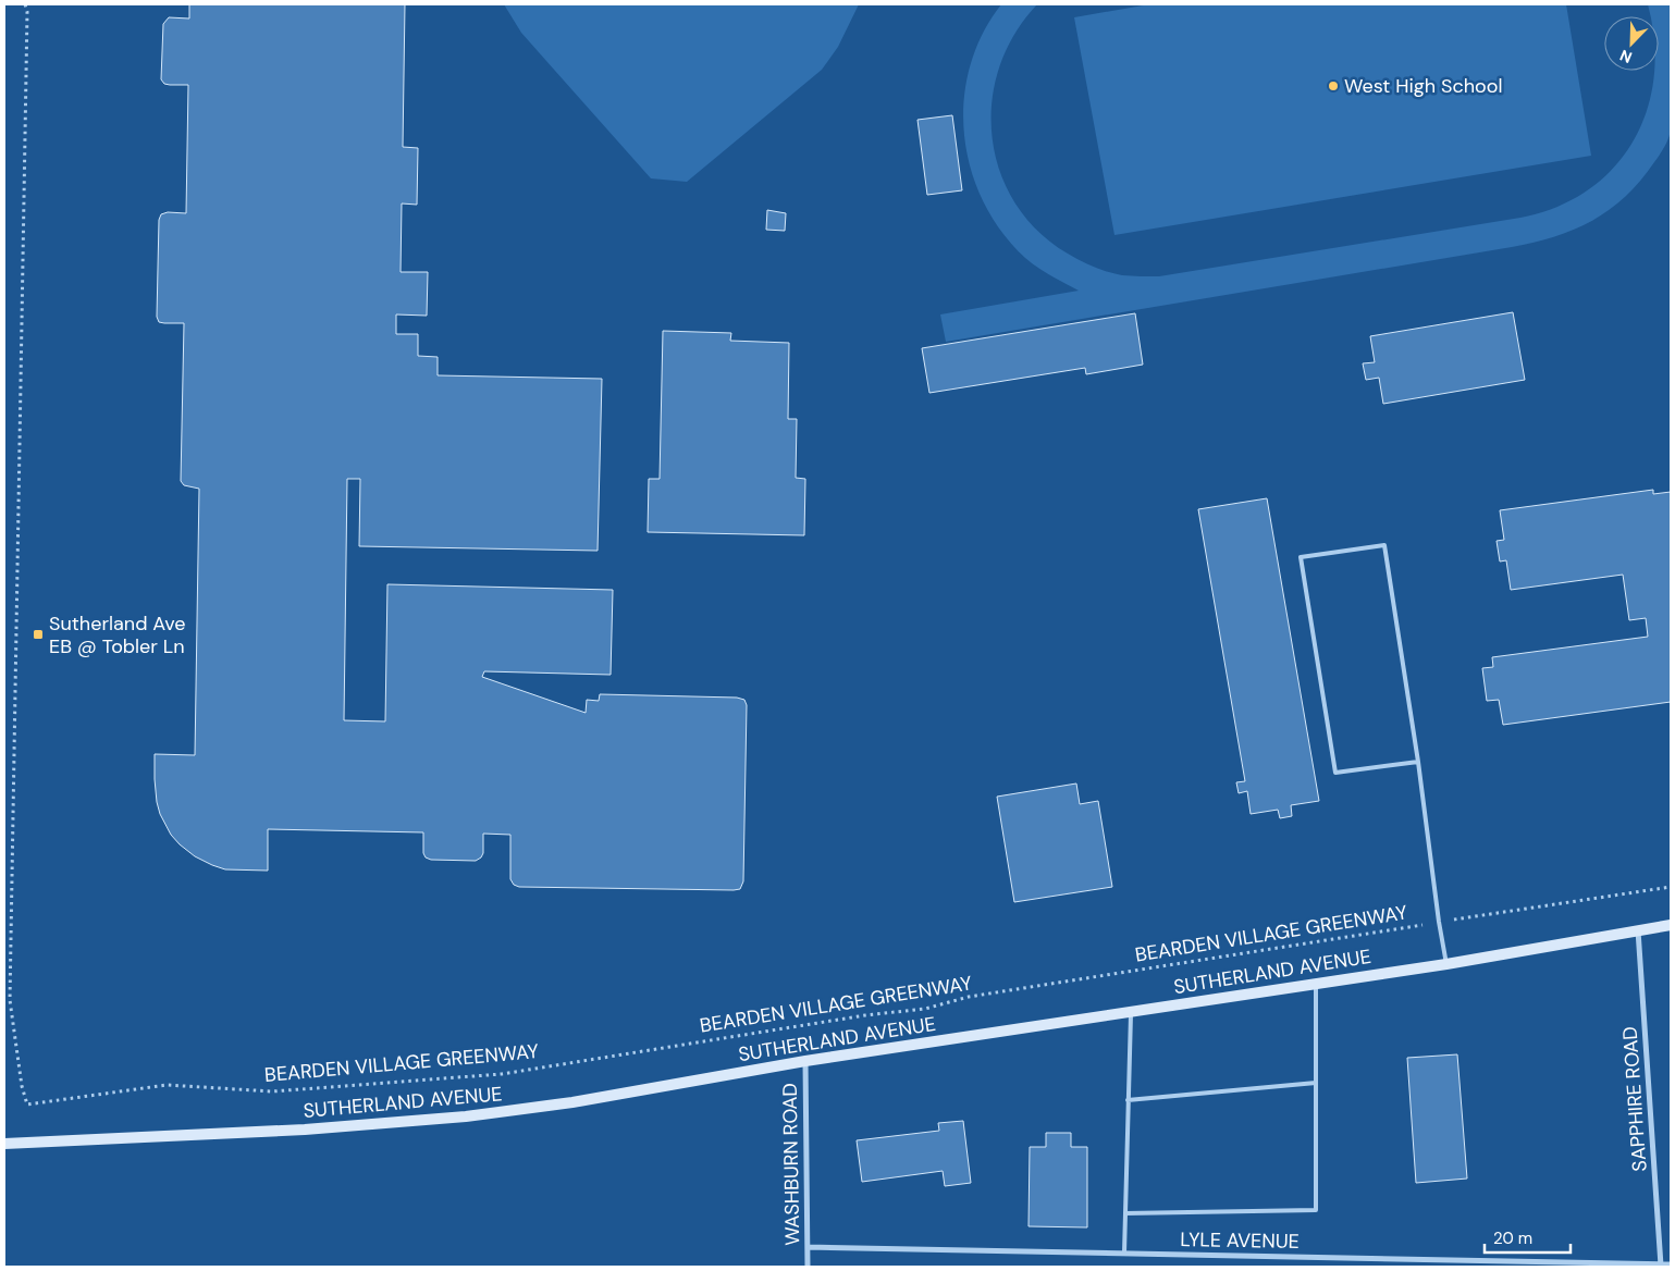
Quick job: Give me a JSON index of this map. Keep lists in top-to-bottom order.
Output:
{
  "streets": {
    "street": [
      "SUTHERLAND AVENUE",
      "SAPPHIRE ROAD",
      "WASHBURN ROAD",
      "LYLE AVENUE"
    ],
    "path": ["BEARDEN VILLAGE GREENWAY"]
  },
  "crossings": [
    ["SUTHERLAND AVENUE", "SAPPHIRE ROAD"],
    ["SUTHERLAND AVENUE", "WASHBURN ROAD"],
    ["SAPPHIRE ROAD", "LYLE AVENUE"],
    ["WASHBURN ROAD", "LYLE AVENUE"]
  ],
  "places": {
    "other": ["West High School"],
    "transit": ["Sutherland Ave EB @ Tobler Ln"]
  },
  "scale_bar": "20 m",
  "north": "bottom left"
}
